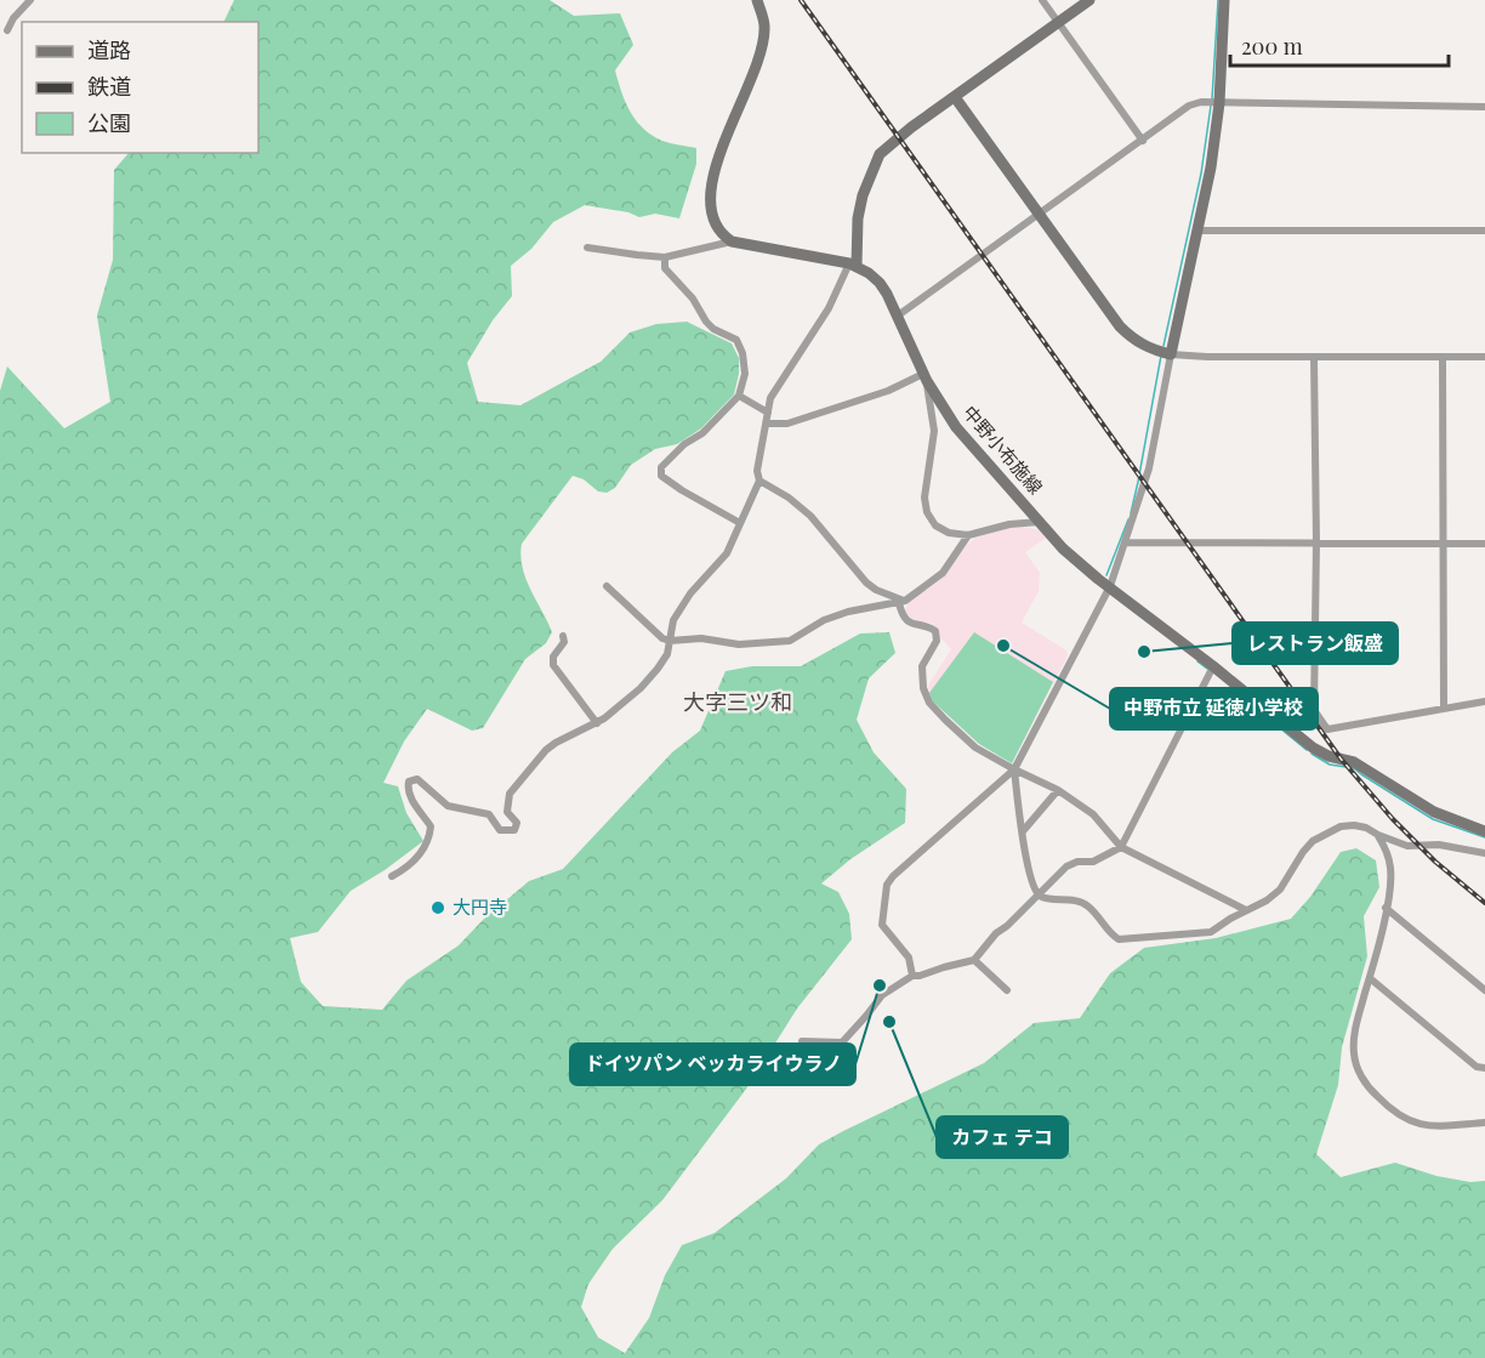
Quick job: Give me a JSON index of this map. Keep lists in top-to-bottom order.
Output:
{
  "streets": {
    "main road": ["中野小布施線"]
  },
  "districts": ["大字三ツ和"],
  "places": [
    "中野市立 延徳小学校",
    "レストラン飯盛",
    "大円寺",
    "ドイツパン ベッカライウラノ",
    "カフェ テコ"
  ],
  "legend": ["道路", "鉄道", "公園"],
  "scale_bar": "200 m"
}
